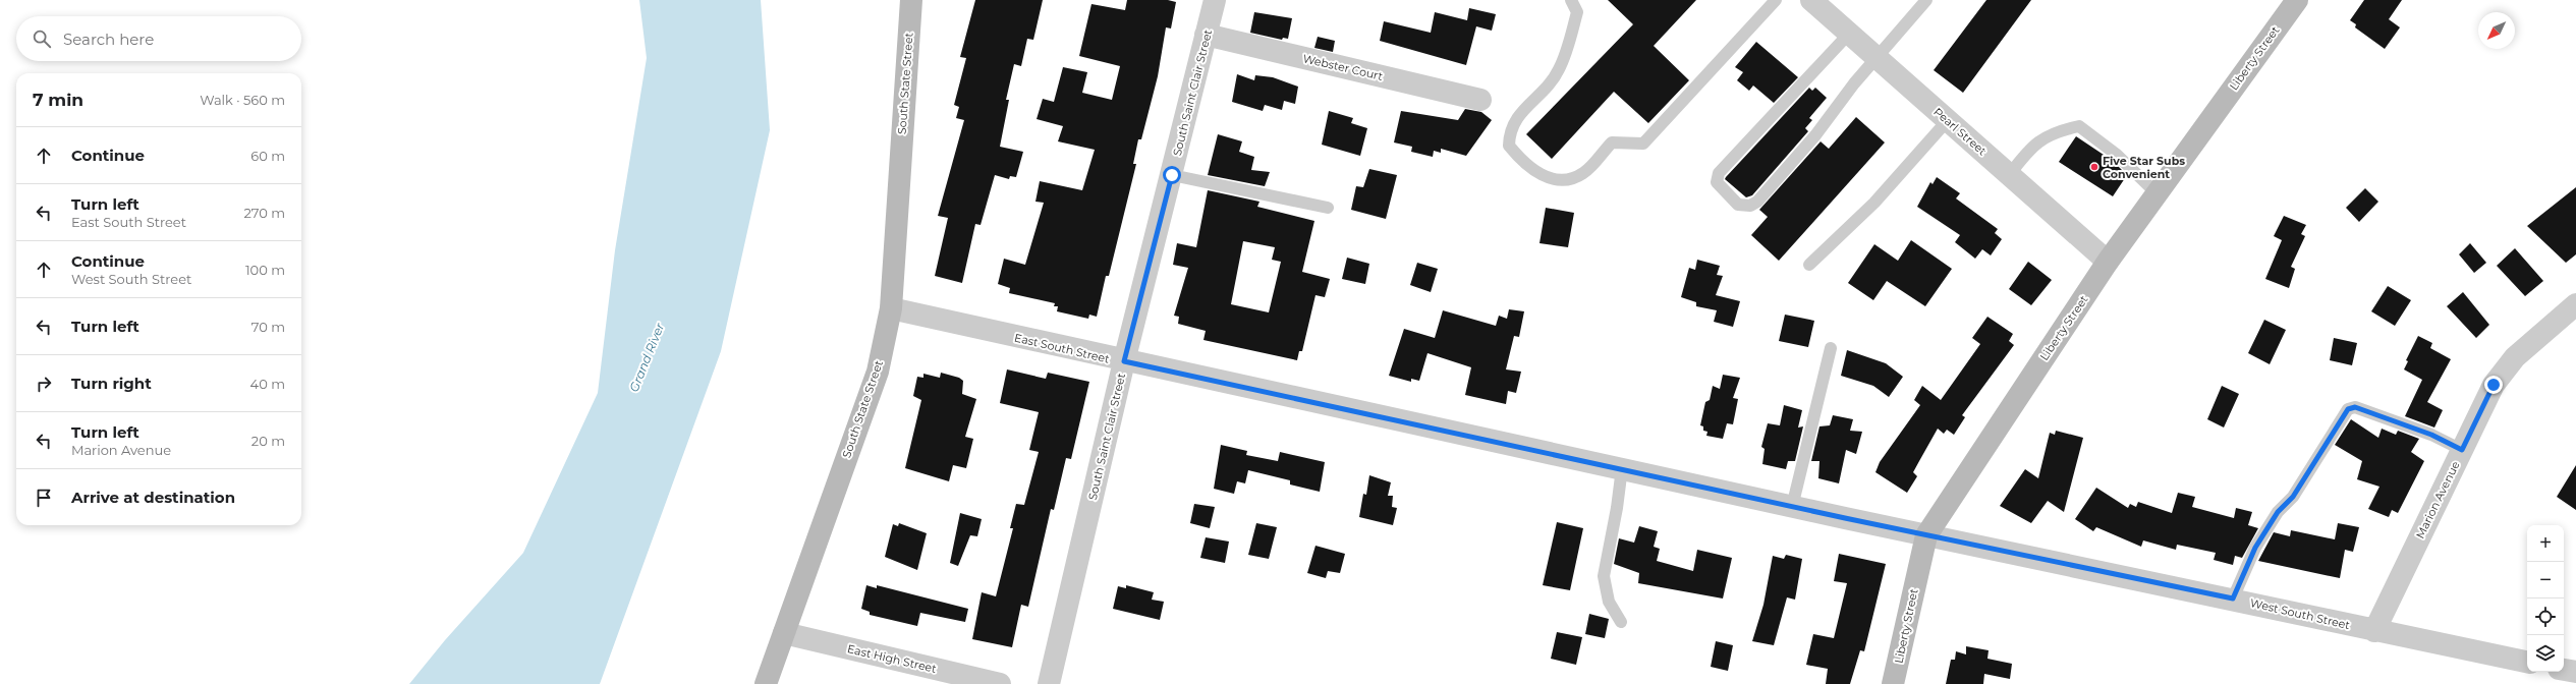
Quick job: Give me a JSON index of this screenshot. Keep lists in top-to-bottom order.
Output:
{
  "streets": {
    "street": [
      "Liberty Street",
      "Webster Court",
      "South State Street",
      "South Saint Clair Street",
      "Pearl Street",
      "East South Street",
      "Marion Avenue",
      "West South Street",
      "East High Street"
    ]
  },
  "crossings": [
    ["Liberty Street", "Pearl Street"],
    ["Liberty Street", "East South Street"],
    ["Liberty Street", "West South Street"],
    ["Webster Court", "South Saint Clair Street"],
    ["South State Street", "East South Street"],
    ["South State Street", "East High Street"],
    ["South Saint Clair Street", "East South Street"],
    ["East South Street", "West South Street"],
    ["Marion Avenue", "West South Street"]
  ],
  "water": ["Grand River"],
  "places": ["Five Star Subs Convenient"],
  "north": "bottom left",
  "page": {
    "search": "Search here",
    "heading": ["7 min", "Walk · 560 m"],
    "list": [
      ["Continue", "60 m"],
      ["Turn left", "East South Street", "270 m"],
      ["Continue", "West South Street", "100 m"],
      ["Turn left", "70 m"],
      ["Turn right", "40 m"],
      ["Turn left", "Marion Avenue", "20 m"],
      "Arrive at destination"
    ],
    "map_buttons": ["+", "−"]
  }
}
